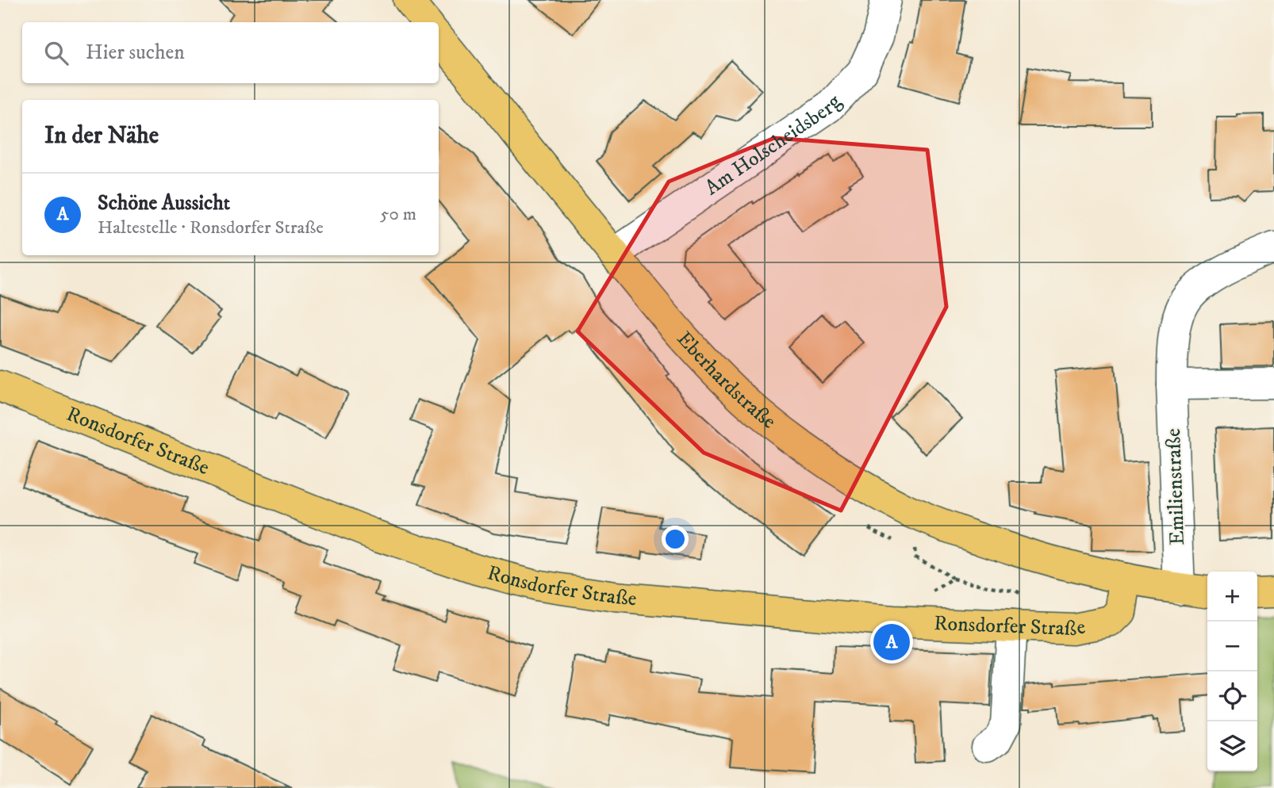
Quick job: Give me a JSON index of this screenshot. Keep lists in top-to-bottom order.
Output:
{
  "streets": {
    "main road": ["Eberhardstraße", "Ronsdorfer Straße"],
    "street": ["Am Holscheidsberg", "Emilienstraße"]
  },
  "crossings": [
    ["Am Holscheidsberg", "Eberhardstraße"],
    ["Eberhardstraße", "Ronsdorfer Straße"],
    ["Eberhardstraße", "Emilienstraße"]
  ],
  "page": {
    "search": "Hier suchen",
    "heading": "In der Nähe",
    "list": [
      {
        "mark": "A",
        "name": "Schöne Aussicht",
        "note": "Haltestelle · Ronsdorfer Straße",
        "value": "50 m"
      }
    ],
    "map_buttons": ["+", "−"],
    "pins": "A"
  }
}
